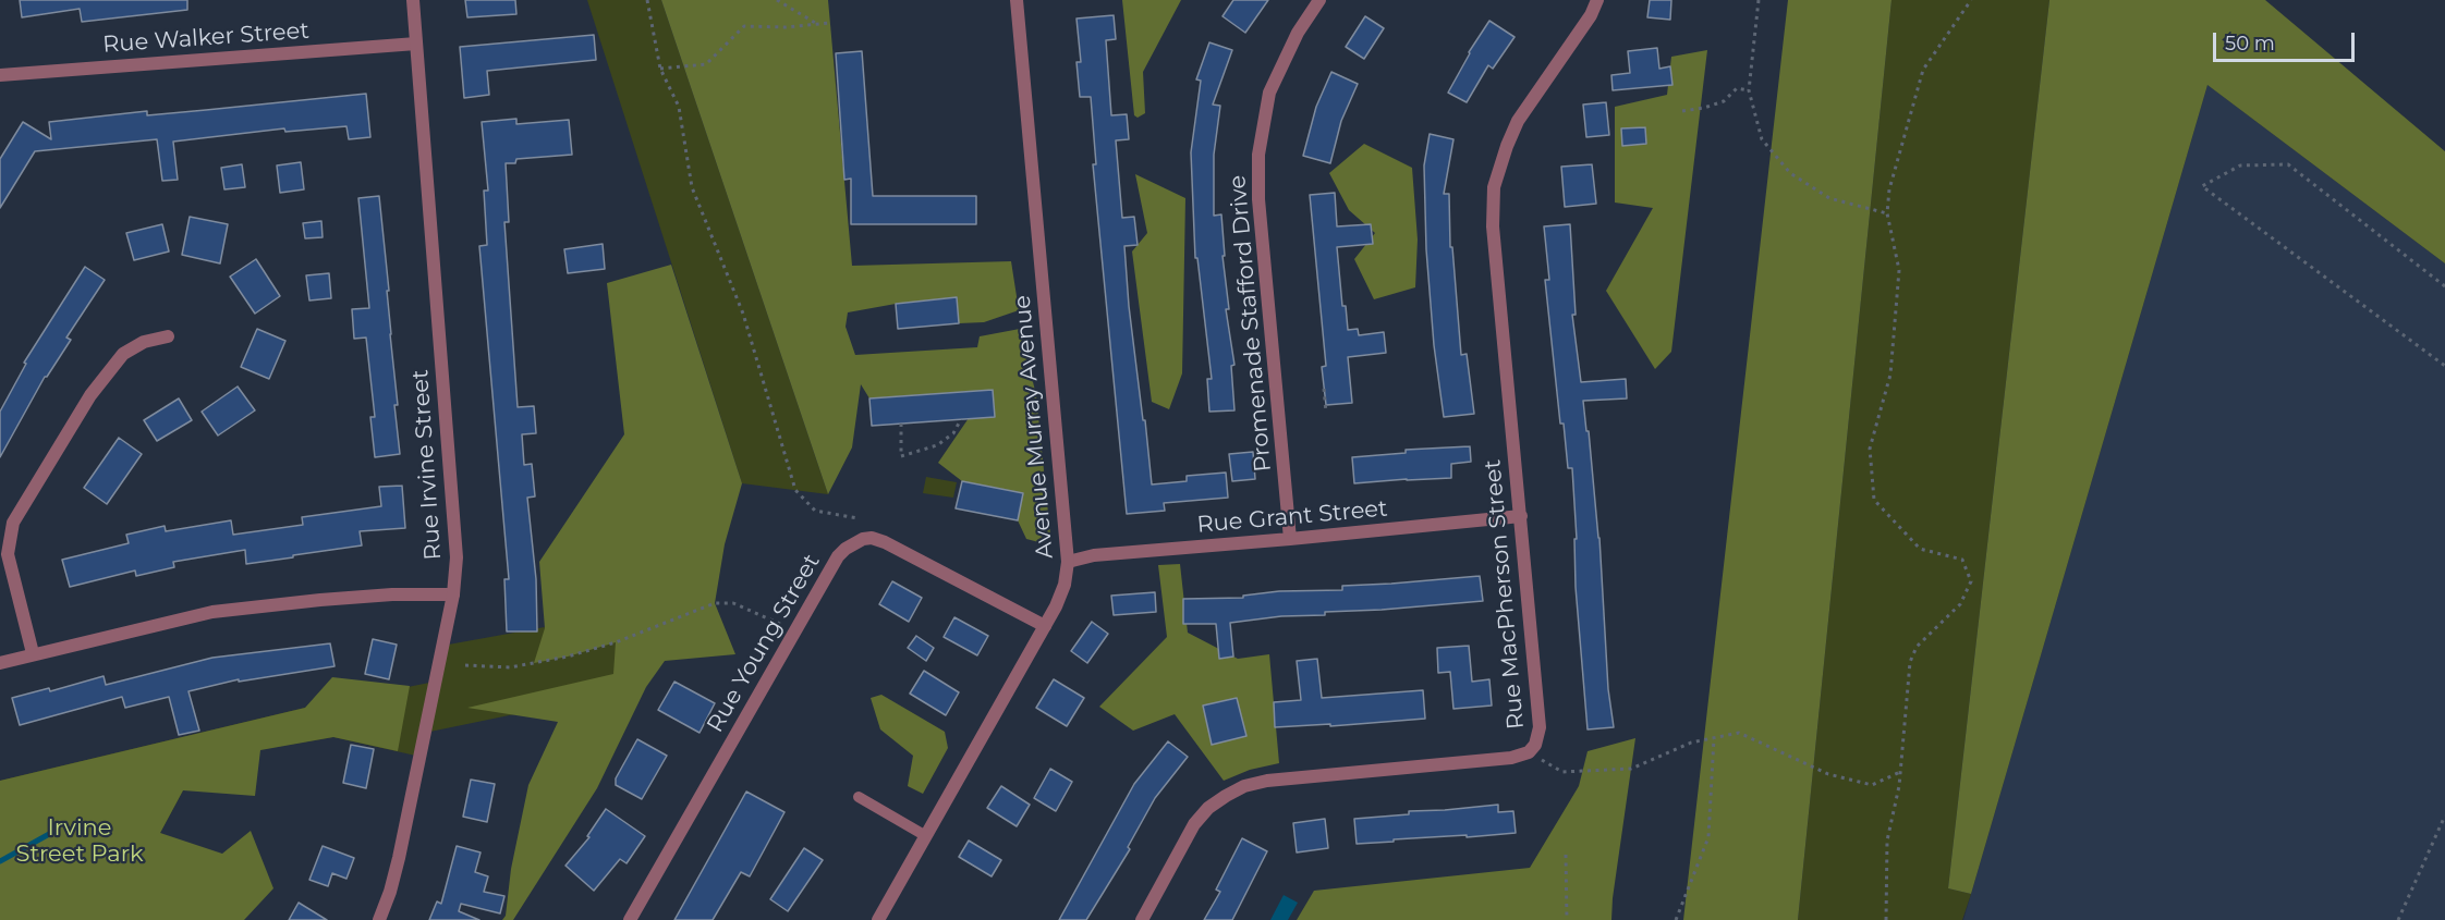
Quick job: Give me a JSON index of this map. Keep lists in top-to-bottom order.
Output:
{
  "streets": {
    "street": [
      "Rue Walker Street",
      "Promenade Stafford Drive",
      "Avenue Murray Avenue",
      "Rue Irvine Street",
      "Rue Grant Street",
      "Rue MacPherson Street",
      "Rue Young Street"
    ]
  },
  "crossings": [
    ["Rue Walker Street", "Rue Irvine Street"],
    ["Promenade Stafford Drive", "Rue Grant Street"],
    ["Avenue Murray Avenue", "Rue Grant Street"],
    ["Avenue Murray Avenue", "Rue Young Street"],
    ["Rue Grant Street", "Rue MacPherson Street"]
  ],
  "parks": ["Irvine Street Park"],
  "scale_bar": "50 m"
}
